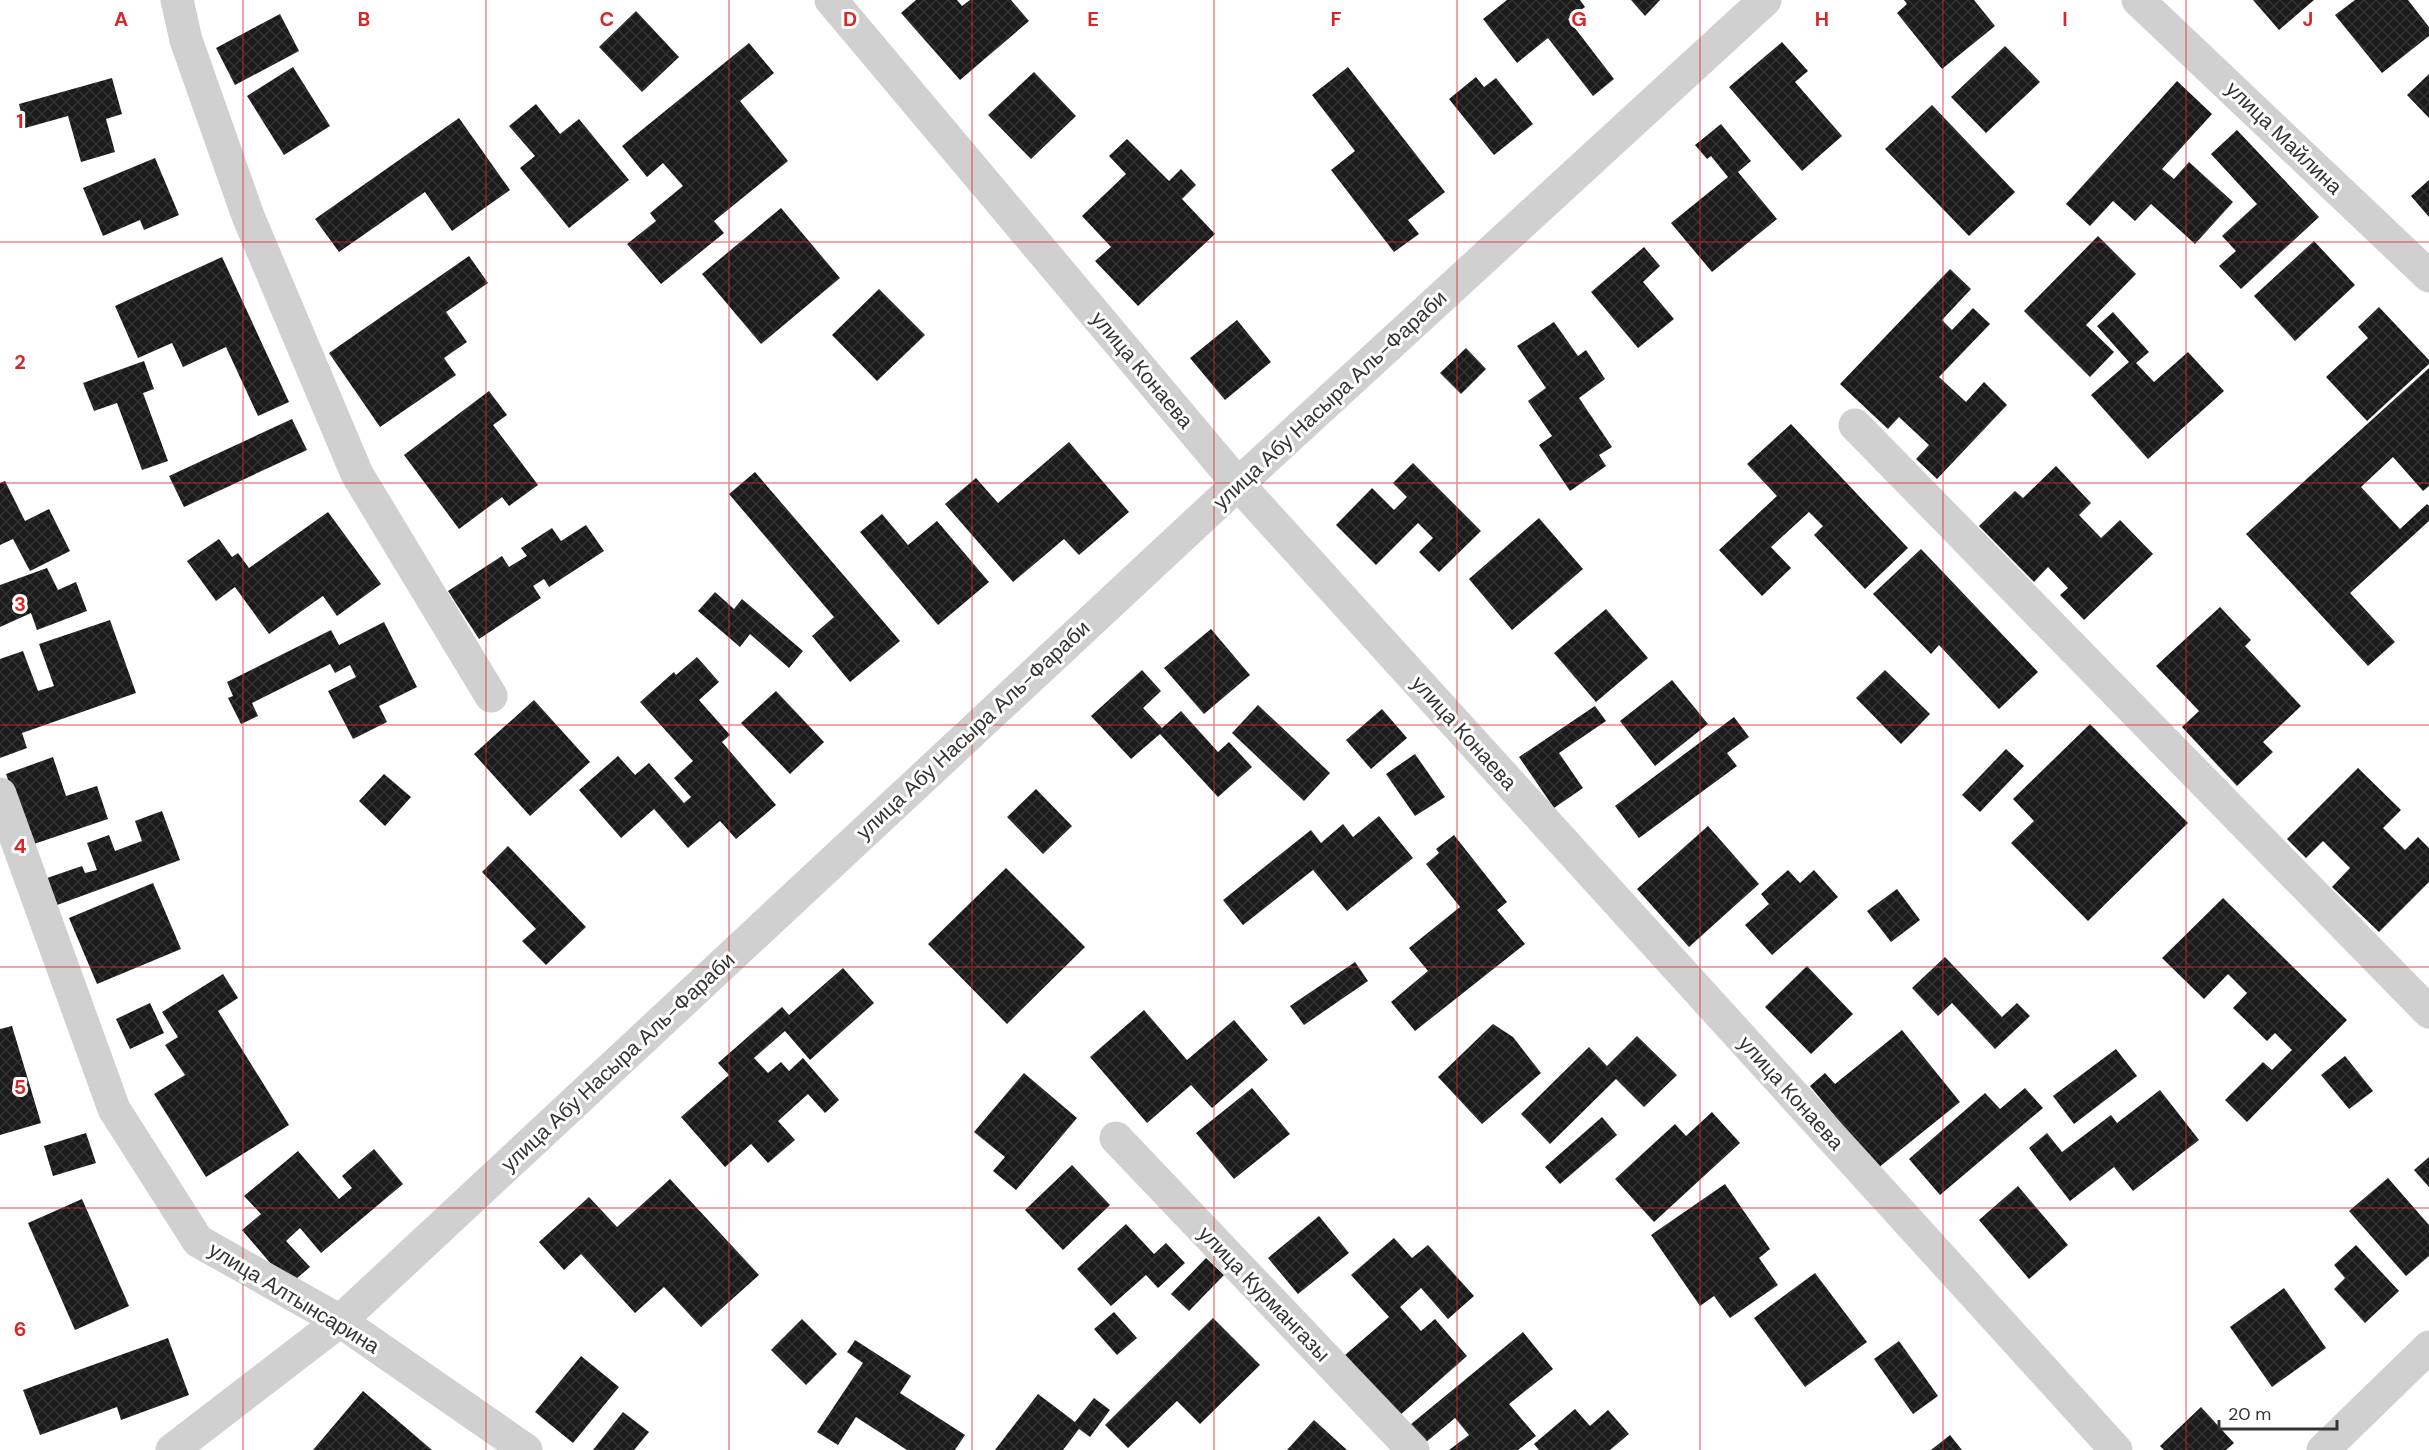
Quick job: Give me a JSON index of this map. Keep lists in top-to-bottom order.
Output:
{
  "streets": {
    "street": [
      "улица Майлина",
      "улица Конаева",
      "улица Абу Насыра Аль-Фараби",
      "улица Курмангазы",
      "улица Алтынсарина"
    ]
  },
  "crossings": [
    ["улица Конаева", "улица Абу Насыра Аль-Фараби"],
    ["улица Абу Насыра Аль-Фараби", "улица Алтынсарина"]
  ],
  "scale_bar": "20 m",
  "grid": {
    "columns": [
      "A",
      "B",
      "C",
      "D",
      "E",
      "F",
      "G",
      "H",
      "I",
      "J"
    ],
    "rows": [
      "1",
      "2",
      "3",
      "4",
      "5",
      "6"
    ]
  }
}
